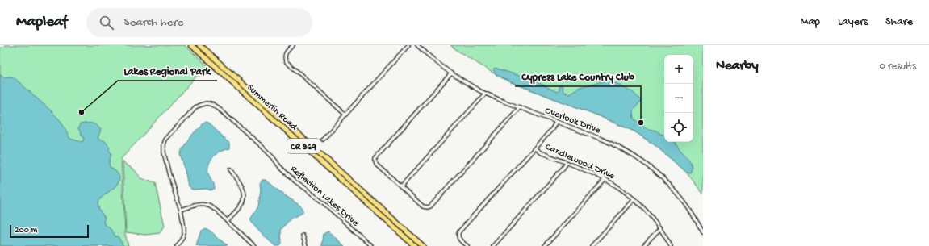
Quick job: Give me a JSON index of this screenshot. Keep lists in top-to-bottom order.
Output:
{
  "streets": {
    "main road": ["Summerlin Road", "CR 869"],
    "street": ["Overlook Drive", "Candlewood Drive", "Reflection Lakes Drive"]
  },
  "places": ["Lakes Regional Park", "Cypress Lake Country Club"],
  "scale_bar": "200 m",
  "page": {
    "header": "Mapleaf",
    "search": "Search here",
    "nav": ["Map", "Layers", "Share"],
    "heading": ["Nearby", "0 results"],
    "map_buttons": ["+", "−"],
    "scale": "200 m"
  }
}
